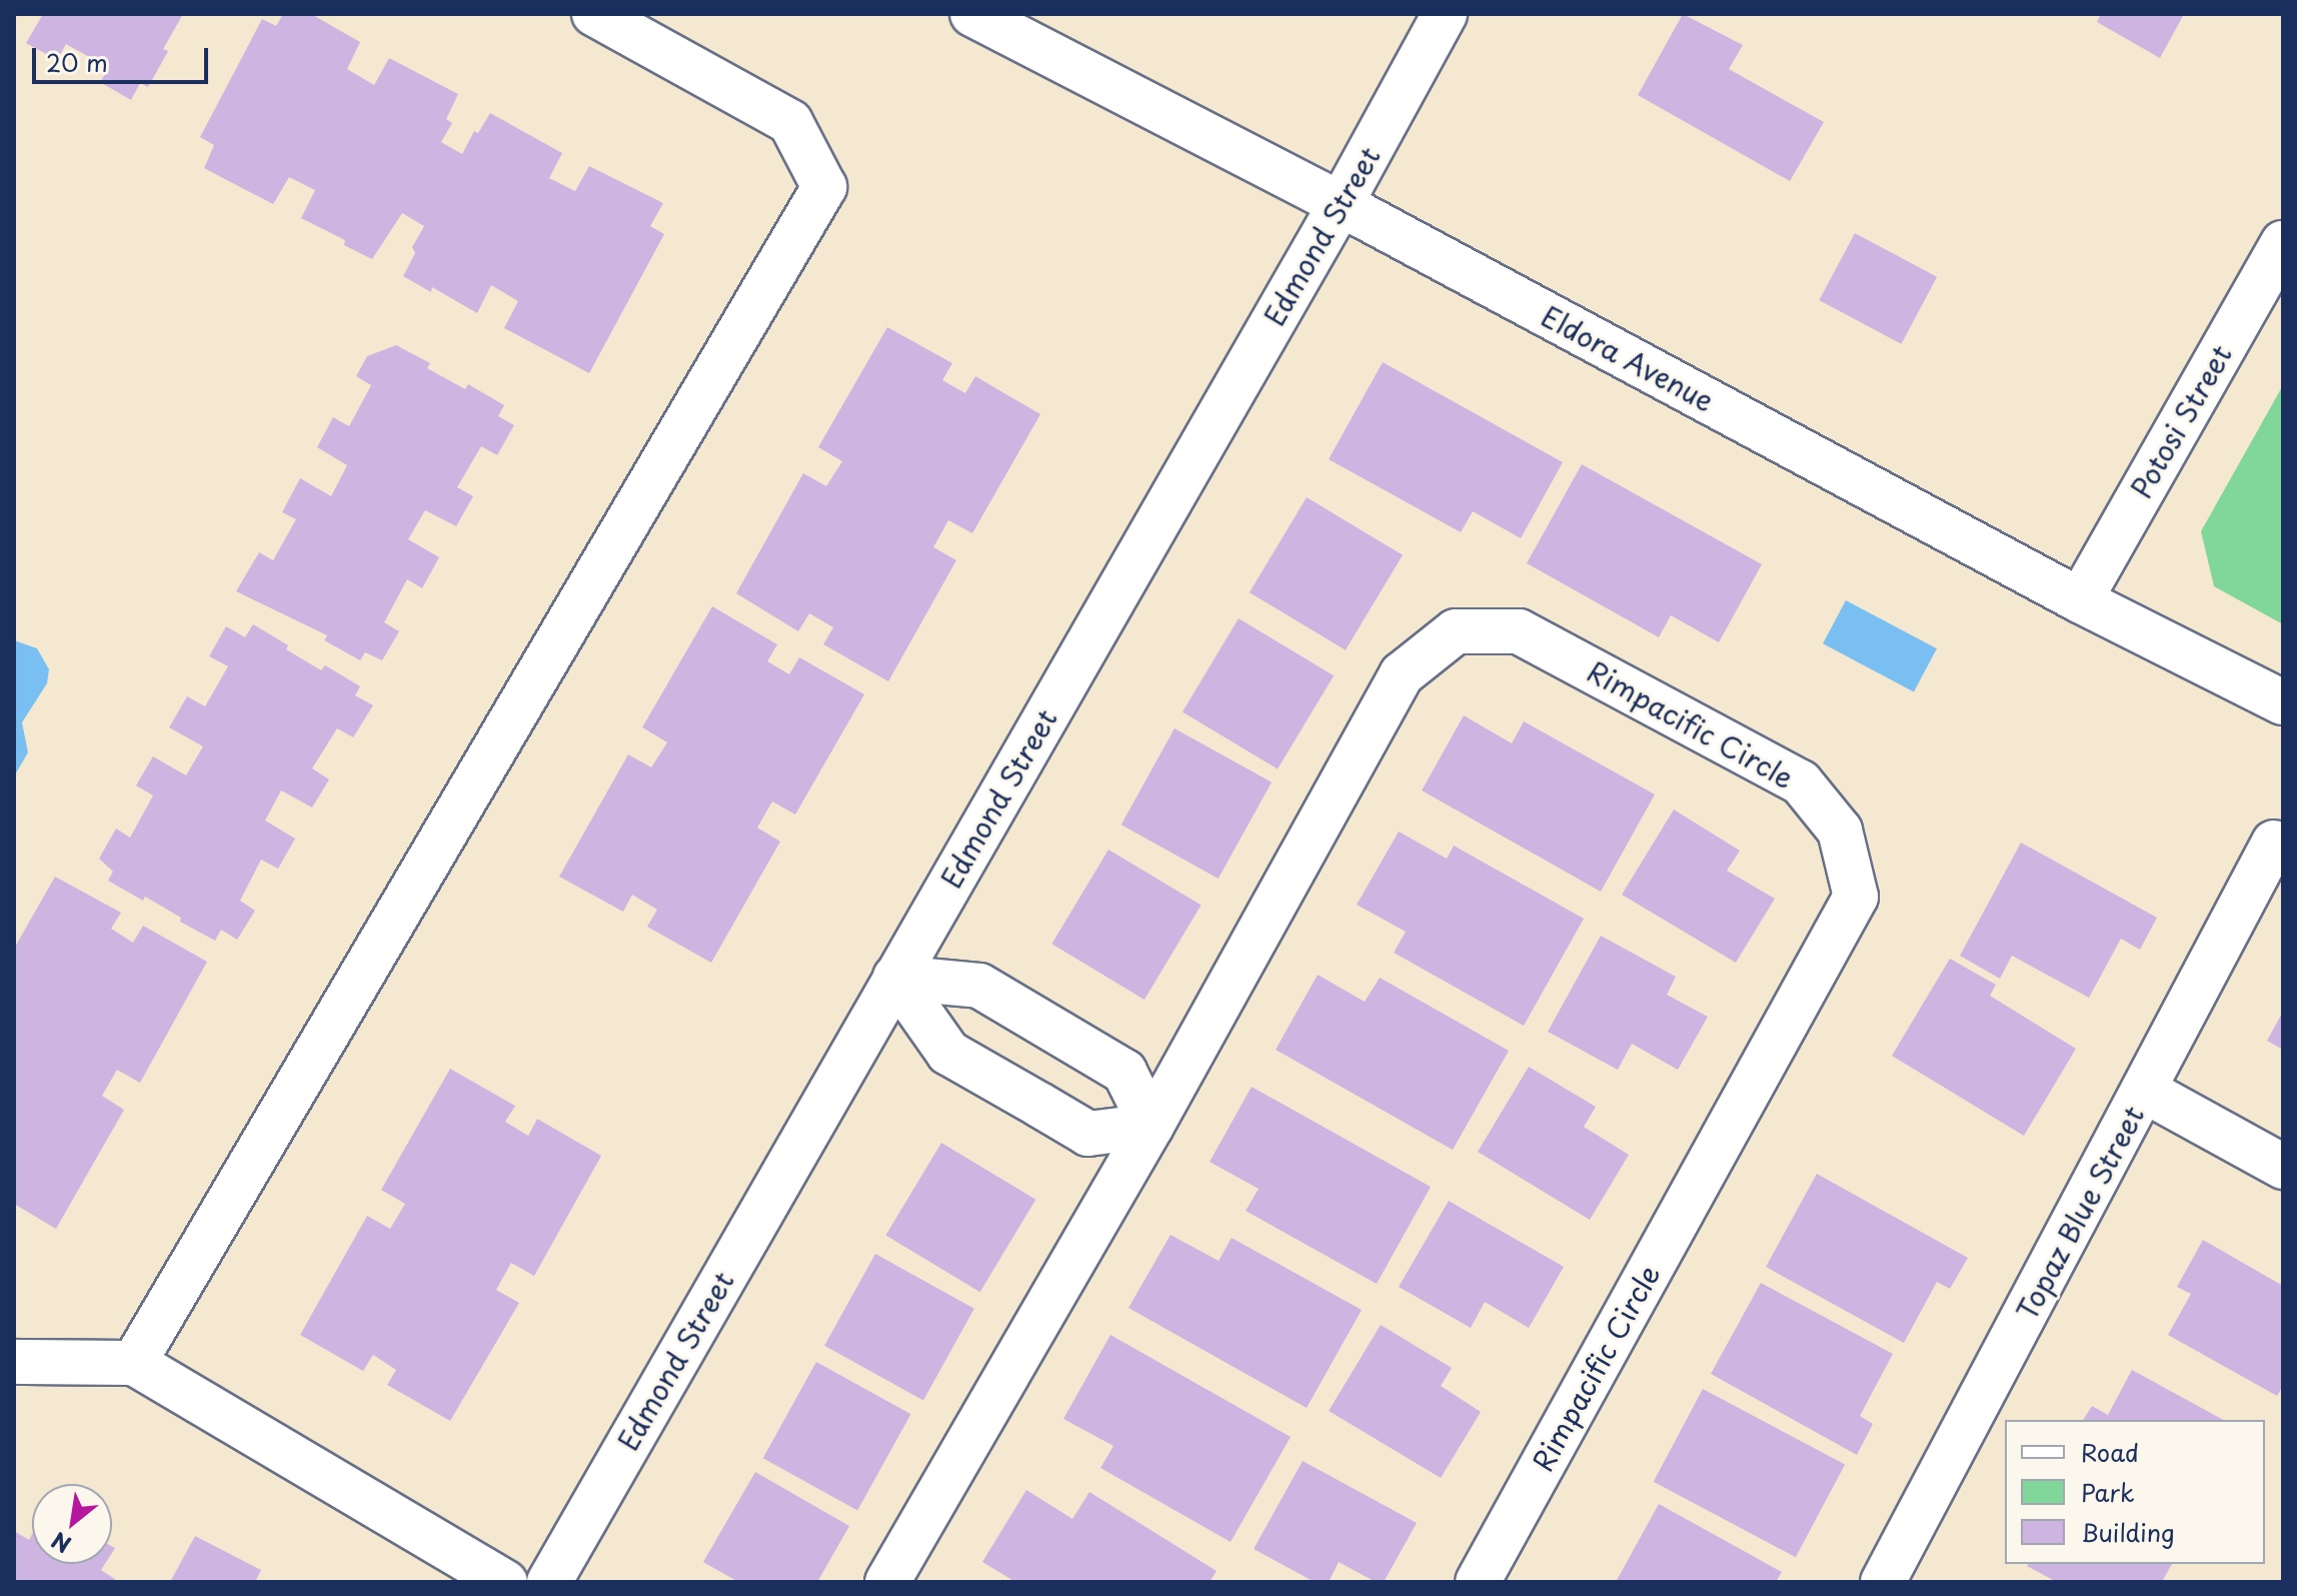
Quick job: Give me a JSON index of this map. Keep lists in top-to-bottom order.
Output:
{
  "streets": {
    "street": [
      "Edmond Street",
      "Eldora Avenue",
      "Potosi Street",
      "Rimpacific Circle",
      "Topaz Blue Street"
    ]
  },
  "crossings": [
    ["Edmond Street", "Eldora Avenue"],
    ["Eldora Avenue", "Potosi Street"]
  ],
  "legend": ["Road", "Park", "Building"],
  "scale_bar": "20 m",
  "north": "bottom left"
}
